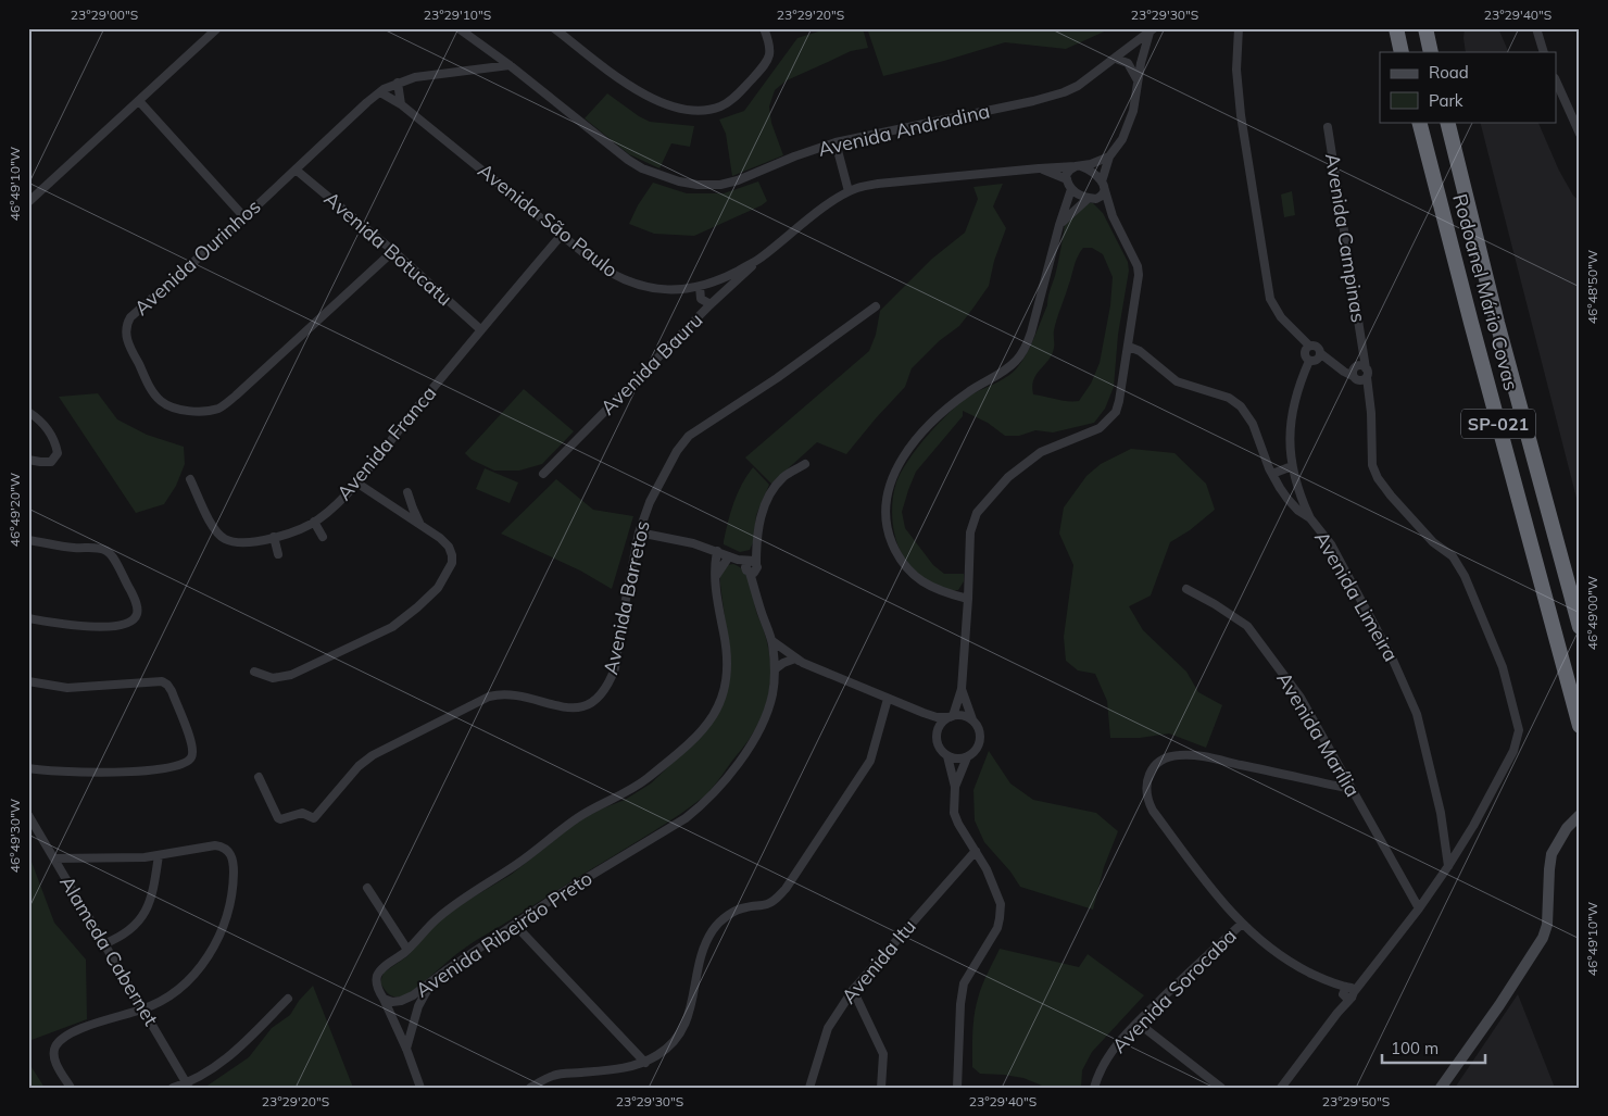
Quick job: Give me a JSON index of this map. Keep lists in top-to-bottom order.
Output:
{
  "streets": {
    "highway": ["Rodoanel Mário Covas", "SP-021"],
    "street": [
      "Avenida Andradina",
      "Avenida São Paulo",
      "Avenida Campinas",
      "Avenida Botucatu",
      "Avenida Ourinhos",
      "Avenida Bauru",
      "Avenida Franca",
      "Avenida Limeira",
      "Avenida Barretos",
      "Avenida Marília",
      "Avenida Ribeirão Preto",
      "Alameda Cabernet",
      "Avenida Itu",
      "Avenida Sorocaba"
    ]
  },
  "crossings": [
    ["Avenida Andradina", "Avenida Ourinhos"],
    ["Avenida São Paulo", "Avenida Ourinhos"],
    ["Avenida São Paulo", "Avenida Bauru"],
    ["Avenida São Paulo", "Avenida Franca"],
    ["Avenida Campinas", "Avenida Limeira"],
    ["Avenida Campinas", "Avenida Marília"],
    ["Avenida Botucatu", "Avenida Ourinhos"],
    ["Avenida Botucatu", "Avenida Franca"]
  ],
  "legend": ["Road", "Park"],
  "scale_bar": "100 m",
  "coordinates": [
    "23°29'00\"S",
    "23°29'10\"S",
    "23°29'20\"S",
    "23°29'30\"S",
    "23°29'40\"S",
    "46°49'10\"W",
    "46°48'50\"W",
    "46°49'20\"W",
    "46°49'00\"W",
    "46°49'30\"W",
    "23°29'50\"S"
  ]
}
